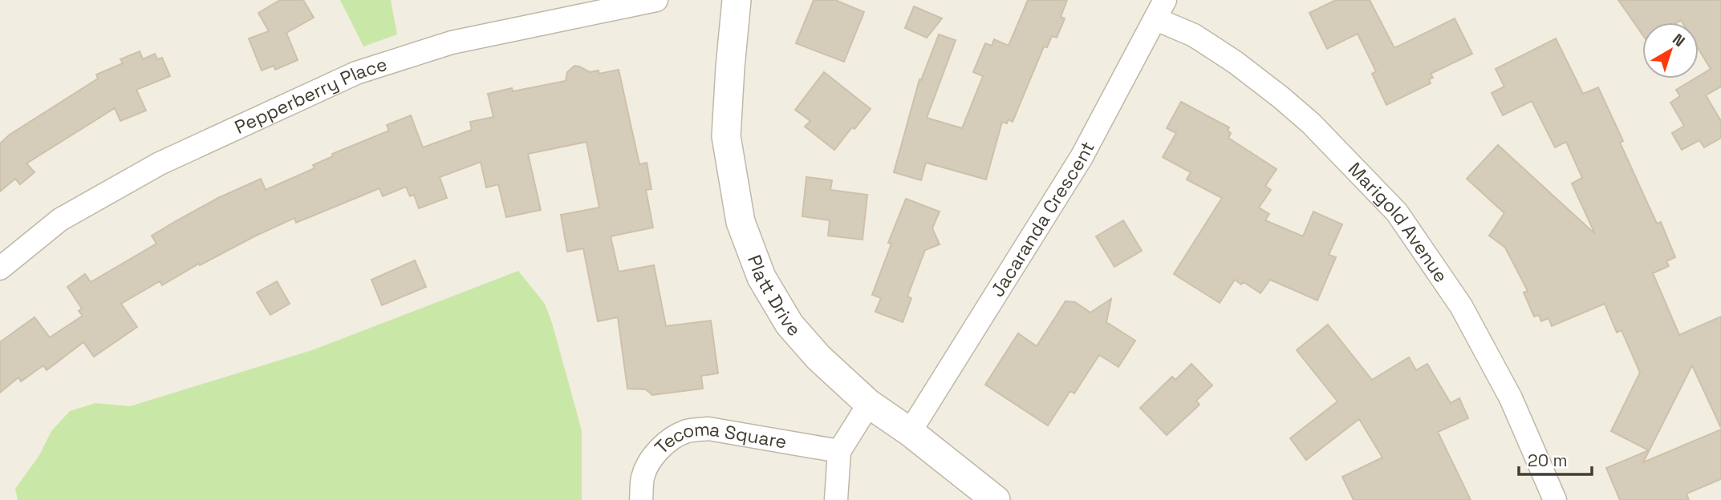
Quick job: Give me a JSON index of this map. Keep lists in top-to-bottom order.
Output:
{
  "streets": {
    "street": [
      "Pepperberry Place",
      "Jacaranda Crescent",
      "Marigold Avenue",
      "Platt Drive",
      "Tecoma Square"
    ]
  },
  "crossings": [
    ["Jacaranda Crescent", "Marigold Avenue"],
    ["Jacaranda Crescent", "Platt Drive"]
  ],
  "scale_bar": "20 m",
  "north": "top right"
}
